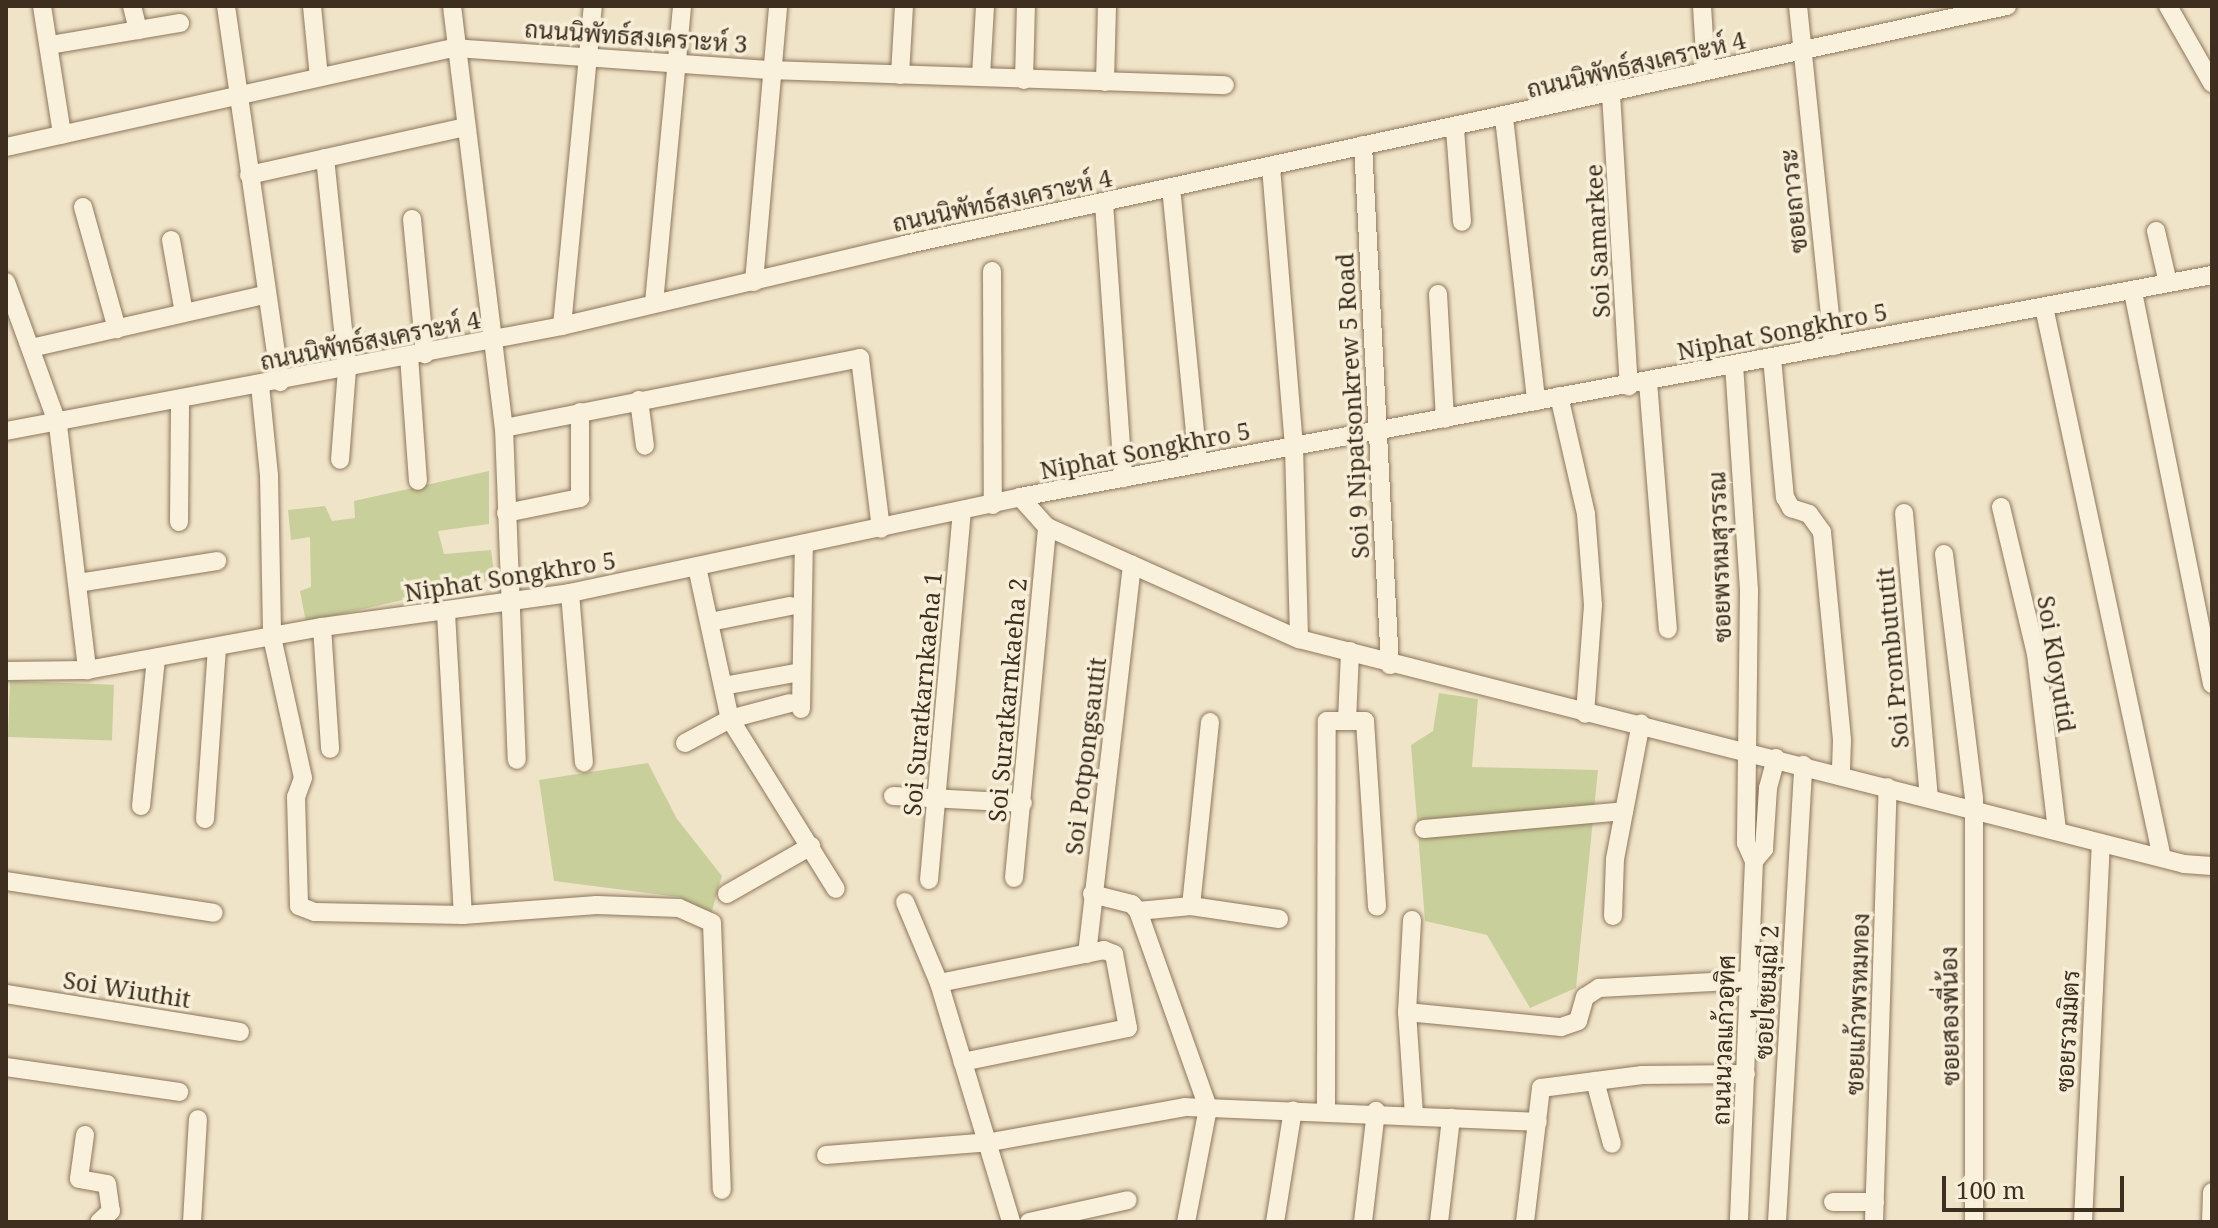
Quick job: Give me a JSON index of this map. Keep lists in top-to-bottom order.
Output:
{
  "streets": {
    "street": [
      "ถนนนิพัทธ์สงเคราะห์ 3",
      "ถนนนิพัทธ์สงเคราะห์ 4",
      "ซอยถาวระ",
      "Soi Samarkee",
      "Niphat Songkhro 5",
      "Soi 9 Nipatsonkrew 5 Road",
      "ซอยพรหมสุวรรณ",
      "Soi Prombututit",
      "Soi Kloyutid",
      "Soi Suratkarnkaeha 1",
      "Soi Suratkarnkaeha 2",
      "Soi Potpongsautit",
      "Soi Wiuthit",
      "ซอยไชยมุณี 2",
      "ซอยแก้วพรหมทอง",
      "ซอยสองพี่น้อง",
      "ซอยรวมมิตร",
      "ถนนนวลแก้วอุทิศ"
    ]
  },
  "crossings": [
    ["ถนนนิพัทธ์สงเคราะห์ 4", "ซอยถาวระ"],
    ["ถนนนิพัทธ์สงเคราะห์ 4", "Soi Samarkee"],
    ["ถนนนิพัทธ์สงเคราะห์ 4", "Soi 9 Nipatsonkrew 5 Road"],
    ["ซอยถาวระ", "Niphat Songkhro 5"],
    ["Soi Samarkee", "Niphat Songkhro 5"],
    ["Niphat Songkhro 5", "Soi 9 Nipatsonkrew 5 Road"],
    ["Niphat Songkhro 5", "ซอยพรหมสุวรรณ"],
    ["Niphat Songkhro 5", "Soi Suratkarnkaeha 1"],
    ["ซอยพรหมสุวรรณ", "ถนนนวลแก้วอุทิศ"]
  ],
  "scale_bar": "100 m"
}
